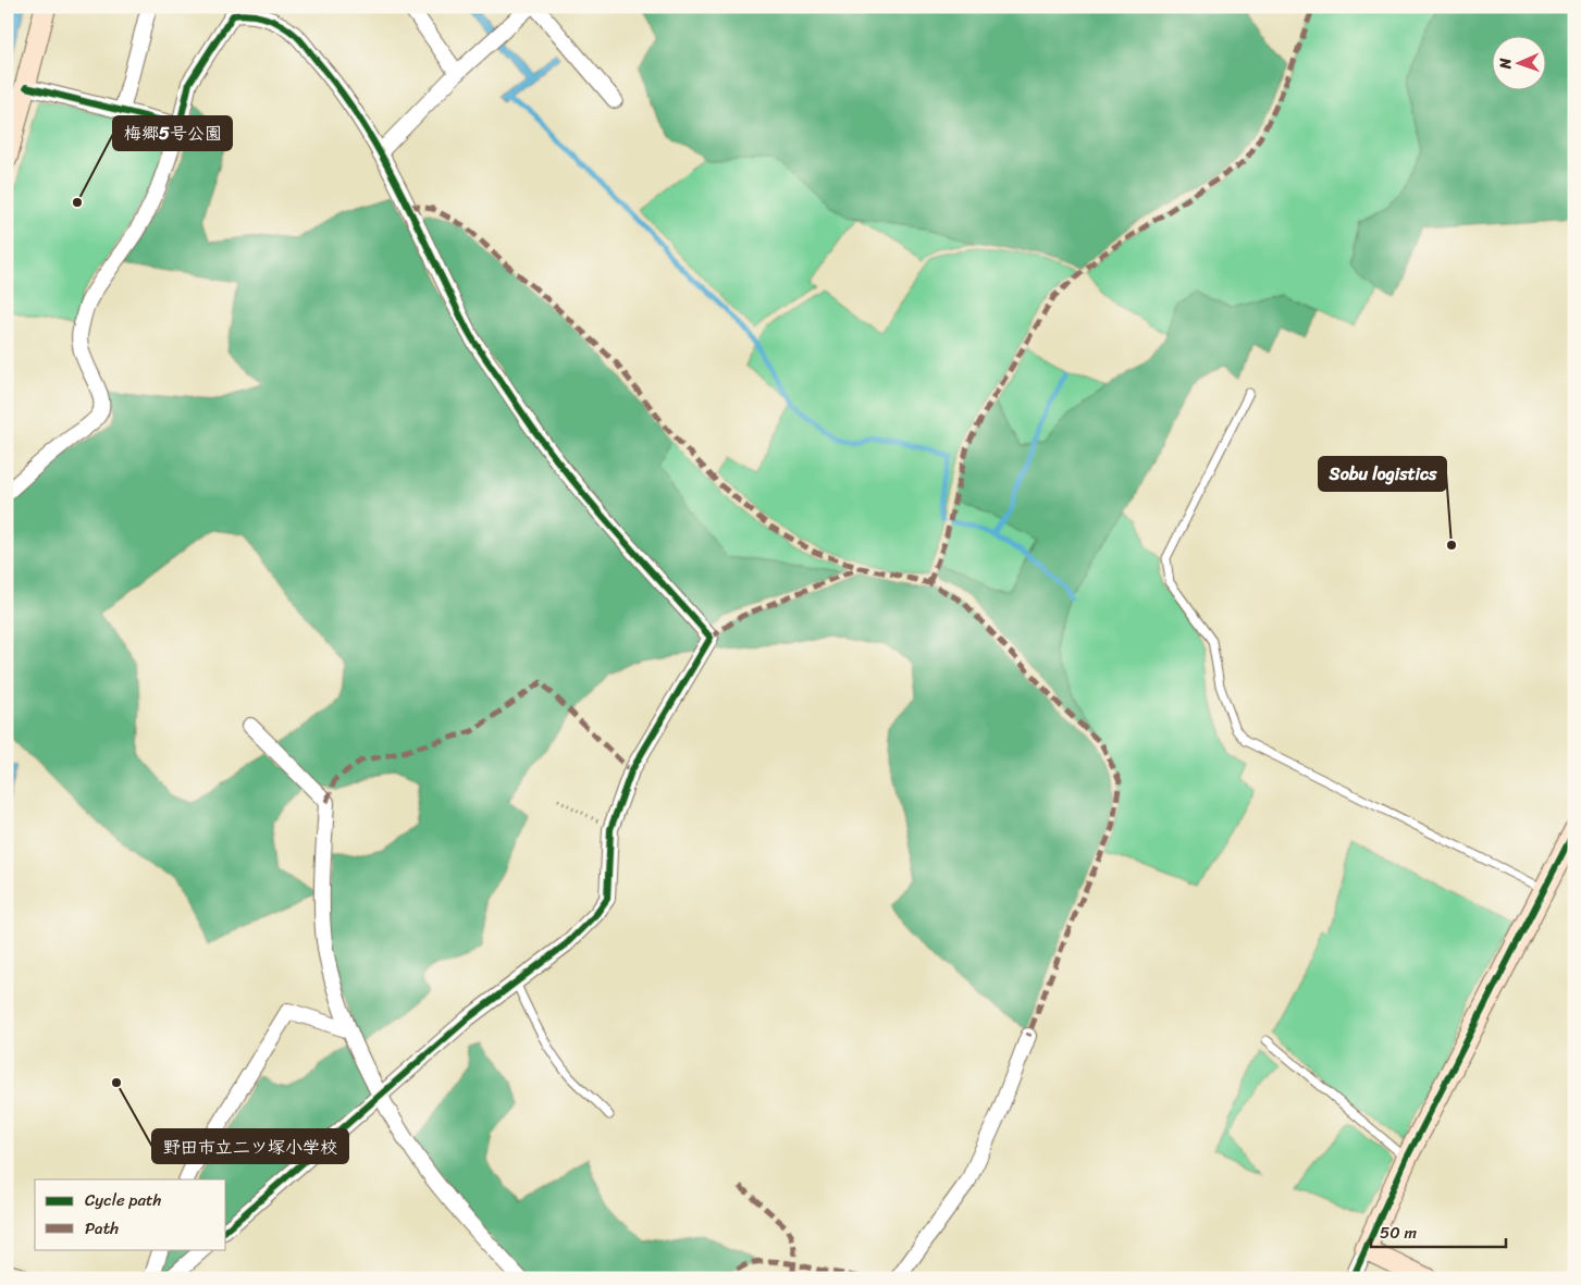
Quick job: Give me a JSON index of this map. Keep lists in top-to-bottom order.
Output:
{
  "places": ["梅郷5号公園", "Sobu logistics", "野田市立二ツ塚小学校"],
  "legend": ["Cycle path", "Path"],
  "scale_bar": "50 m",
  "north": "left"
}
